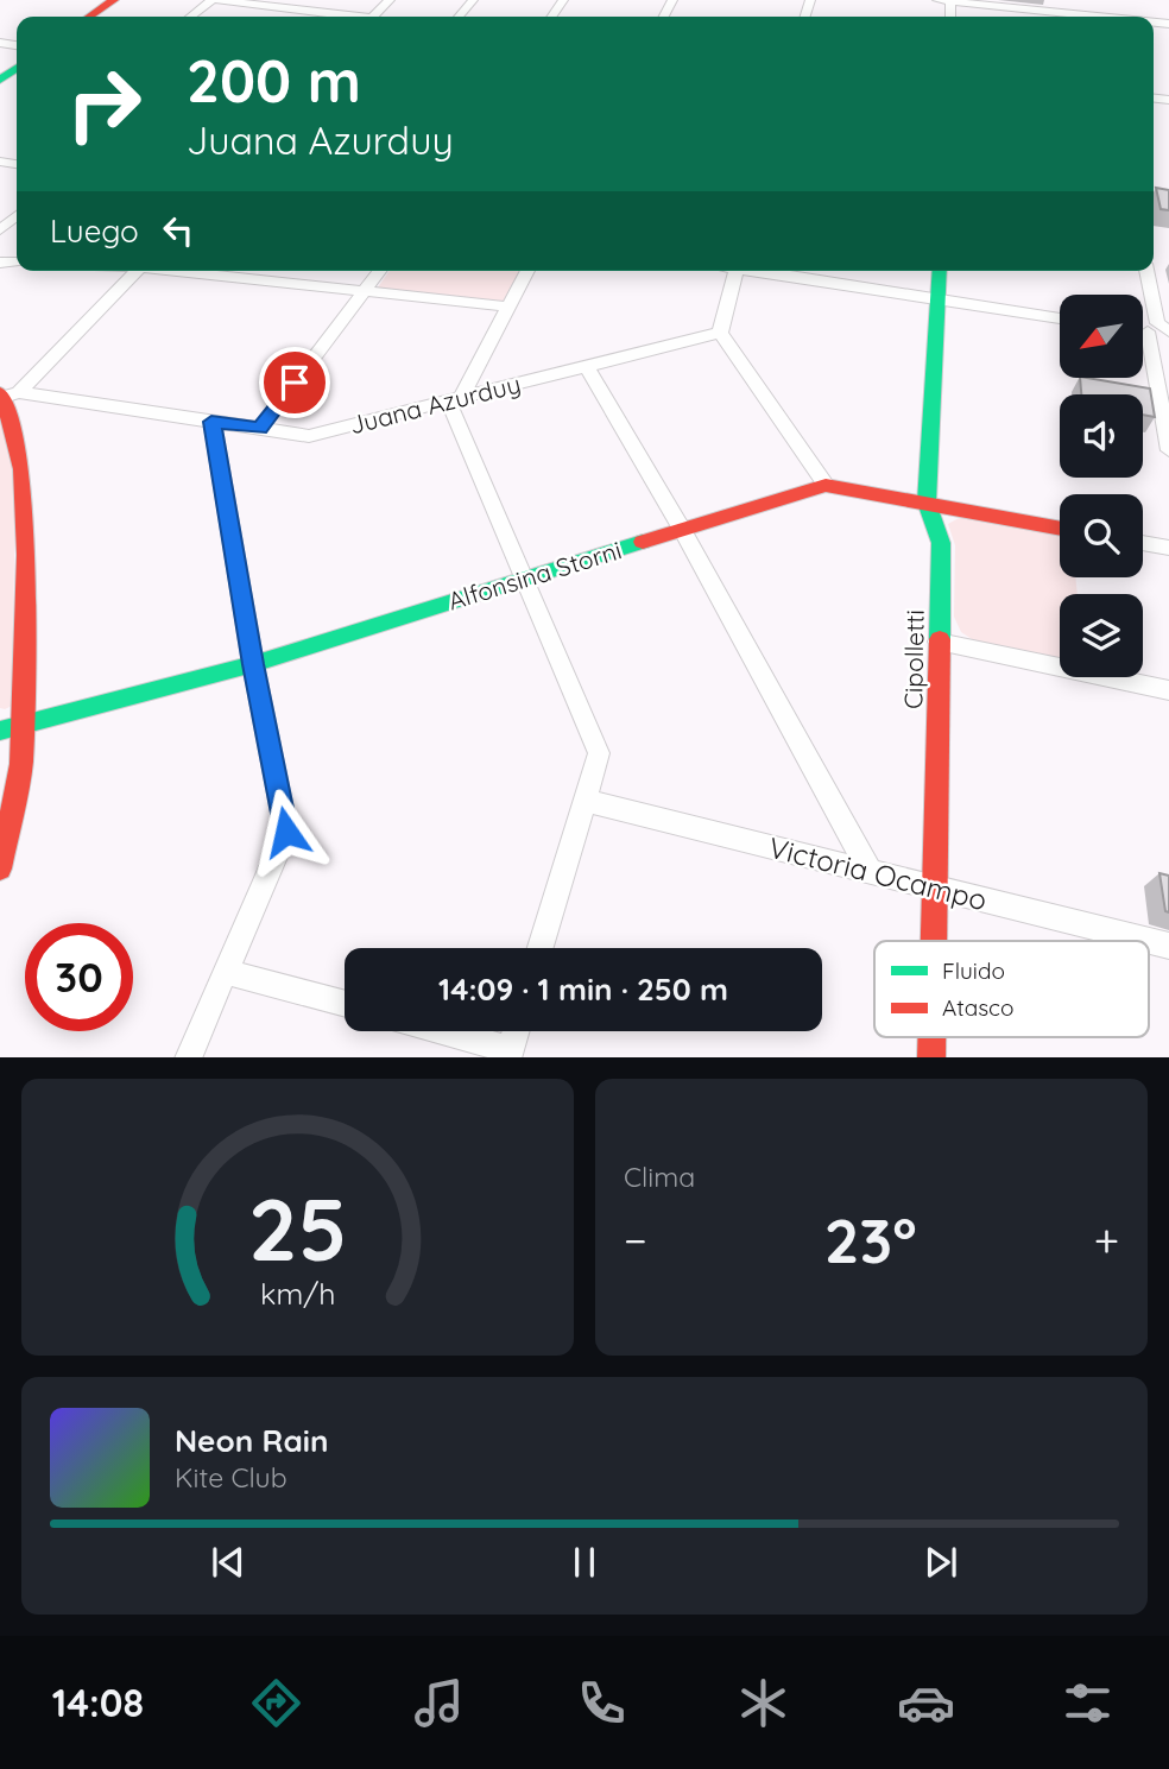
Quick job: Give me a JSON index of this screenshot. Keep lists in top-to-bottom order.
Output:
{
  "streets": {
    "street": [
      "Juana Azurduy",
      "Alfonsina Storni",
      "Cipolletti",
      "Victoria Ocampo"
    ]
  },
  "crossings": [
    ["Alfonsina Storni", "Cipolletti"],
    ["Cipolletti", "Victoria Ocampo"]
  ],
  "legend": ["Fluido", "Atasco"],
  "north": "bottom left",
  "page": {
    "turn": ["200 m", "Juana Azurduy"],
    "then": "Luego",
    "limit": "30",
    "trip": "14:09 · 1 min · 250 m",
    "tile": "Clima",
    "heat": ["−", "23°", "+"],
    "song": ["Neon Rain", "Kite Club"],
    "tabs": "14:08",
    "gauge": ["25", "km/h"]
  }
}
